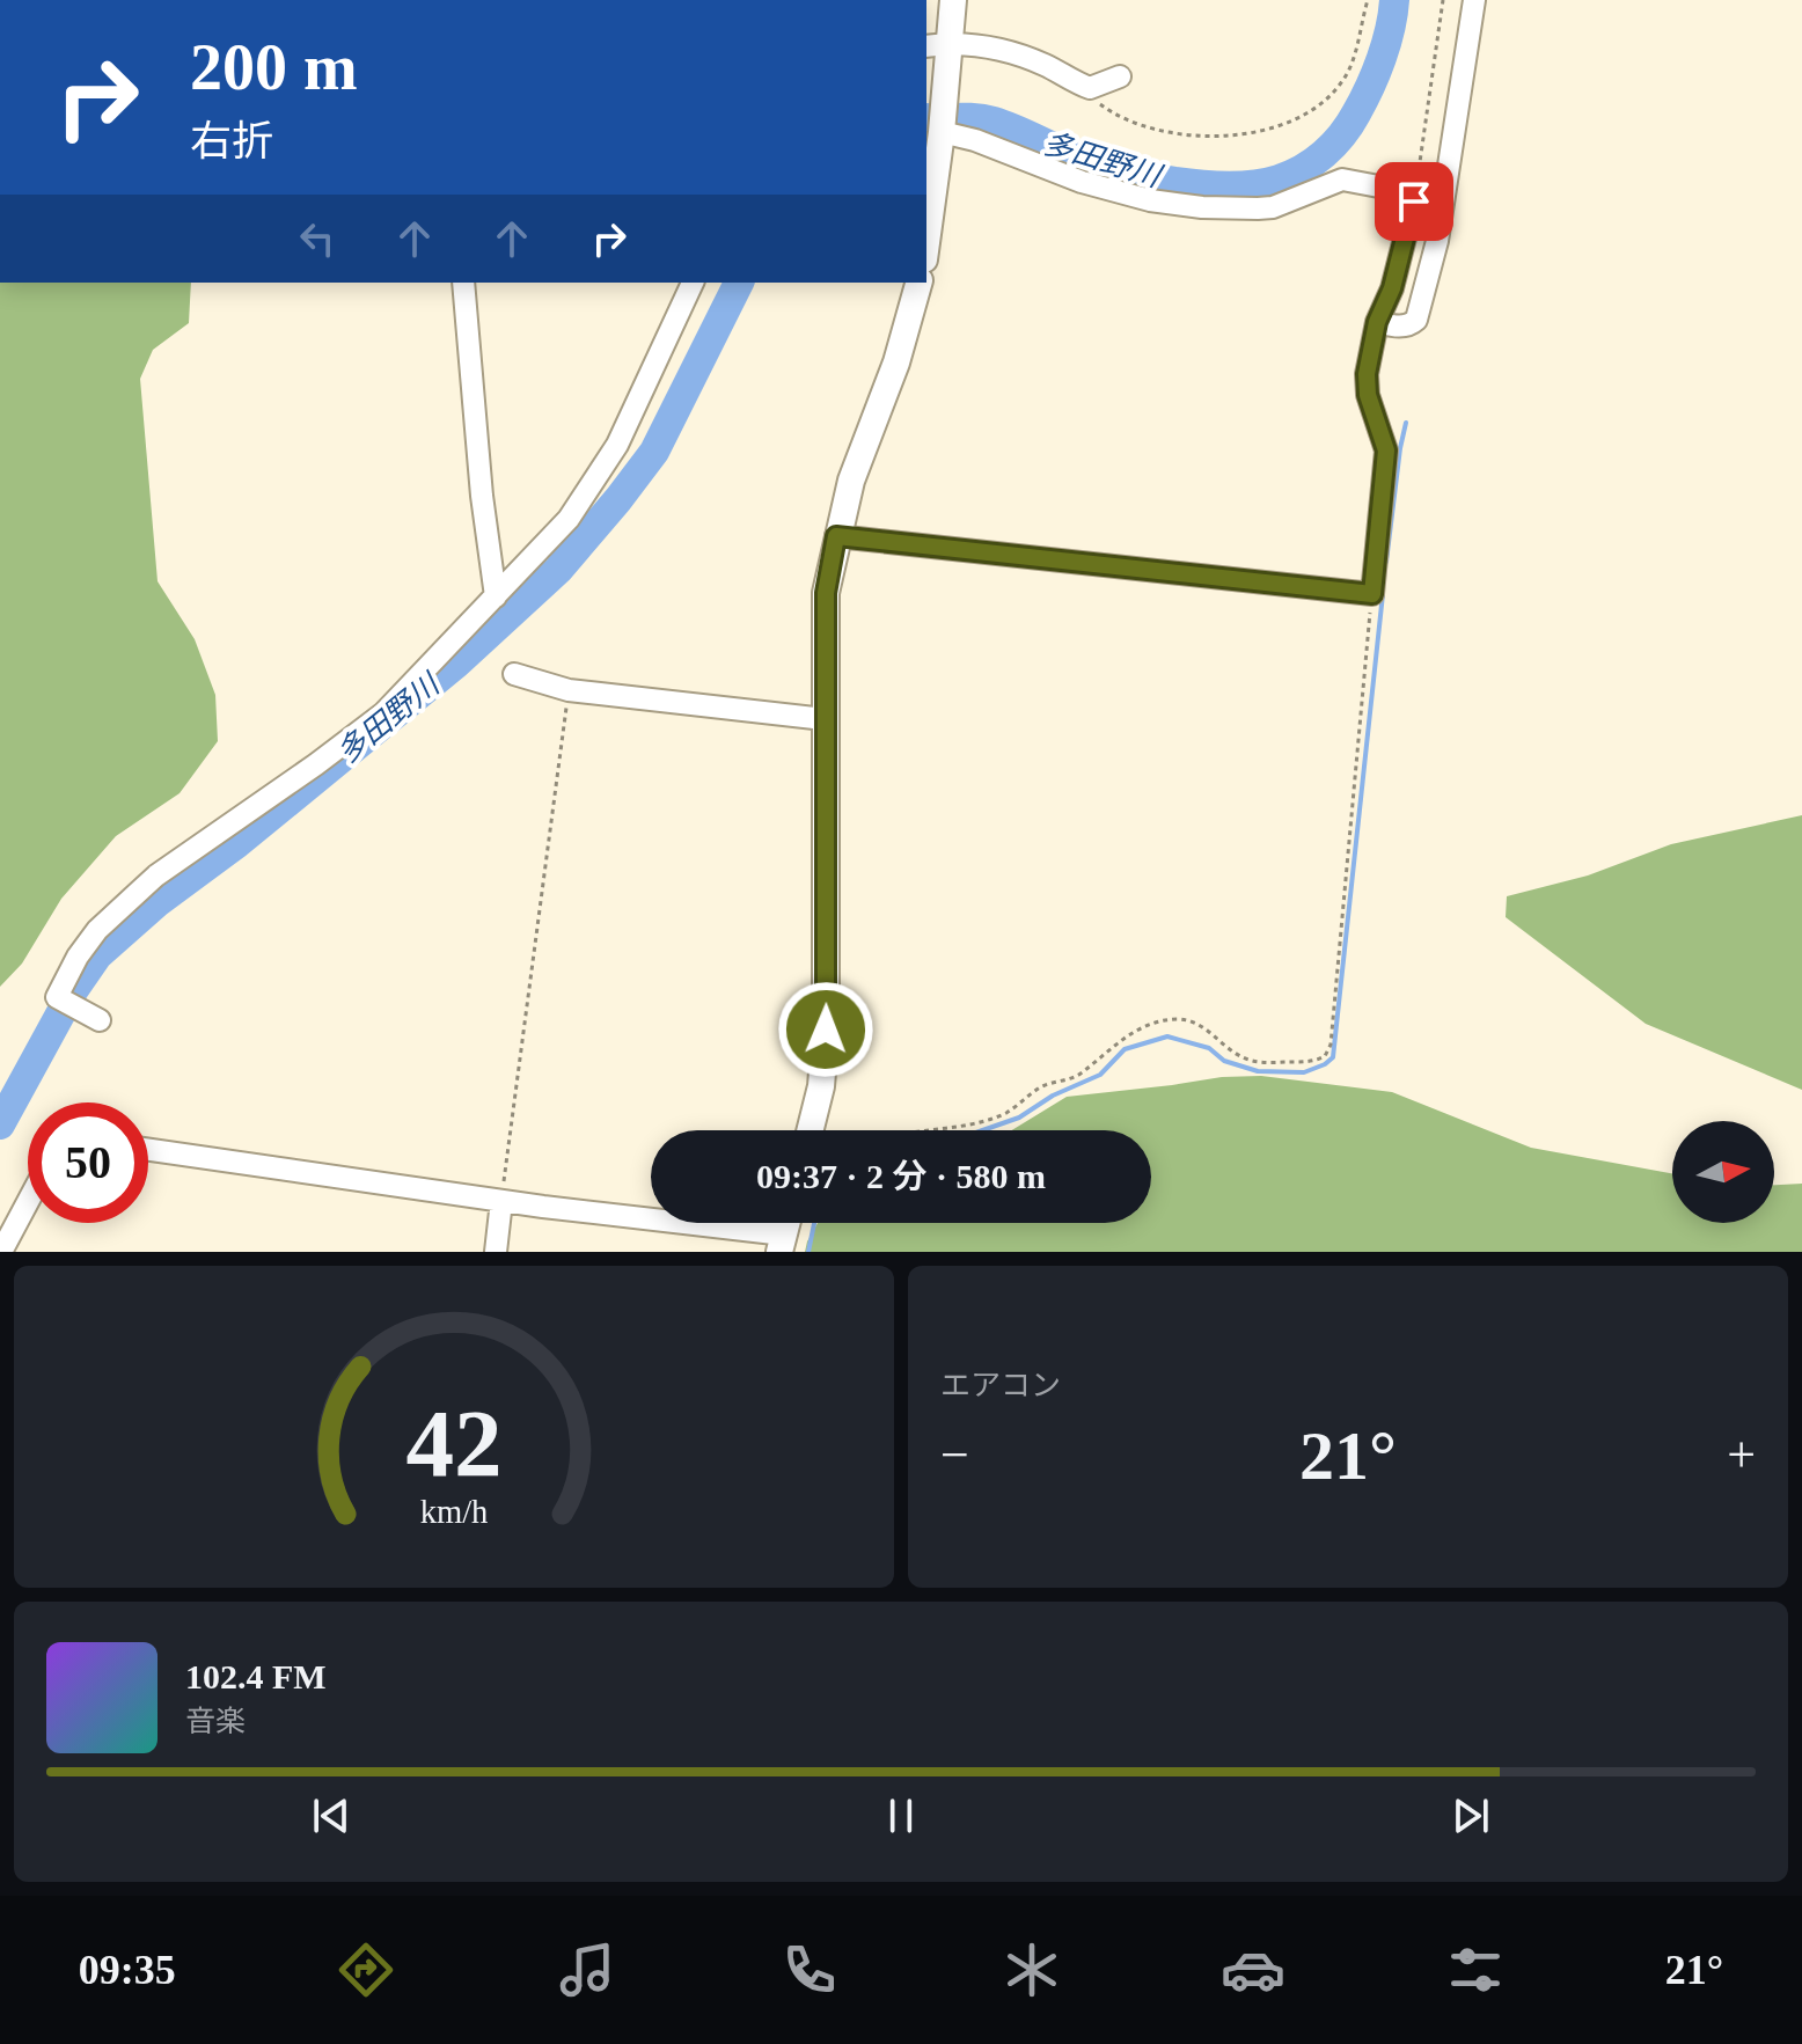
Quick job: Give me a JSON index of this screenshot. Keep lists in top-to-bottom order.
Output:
{
  "water": ["多田野川"],
  "north": "right",
  "page": {
    "turn": ["200 m", "右折"],
    "limit": "50",
    "trip": "09:37 · 2 分 · 580 m",
    "tile": "エアコン",
    "heat": ["−", "21°", "+"],
    "song": ["102.4 FM", "音楽"],
    "tabs": ["09:35", "21°"],
    "gauge": ["42", "km/h"]
  }
}
